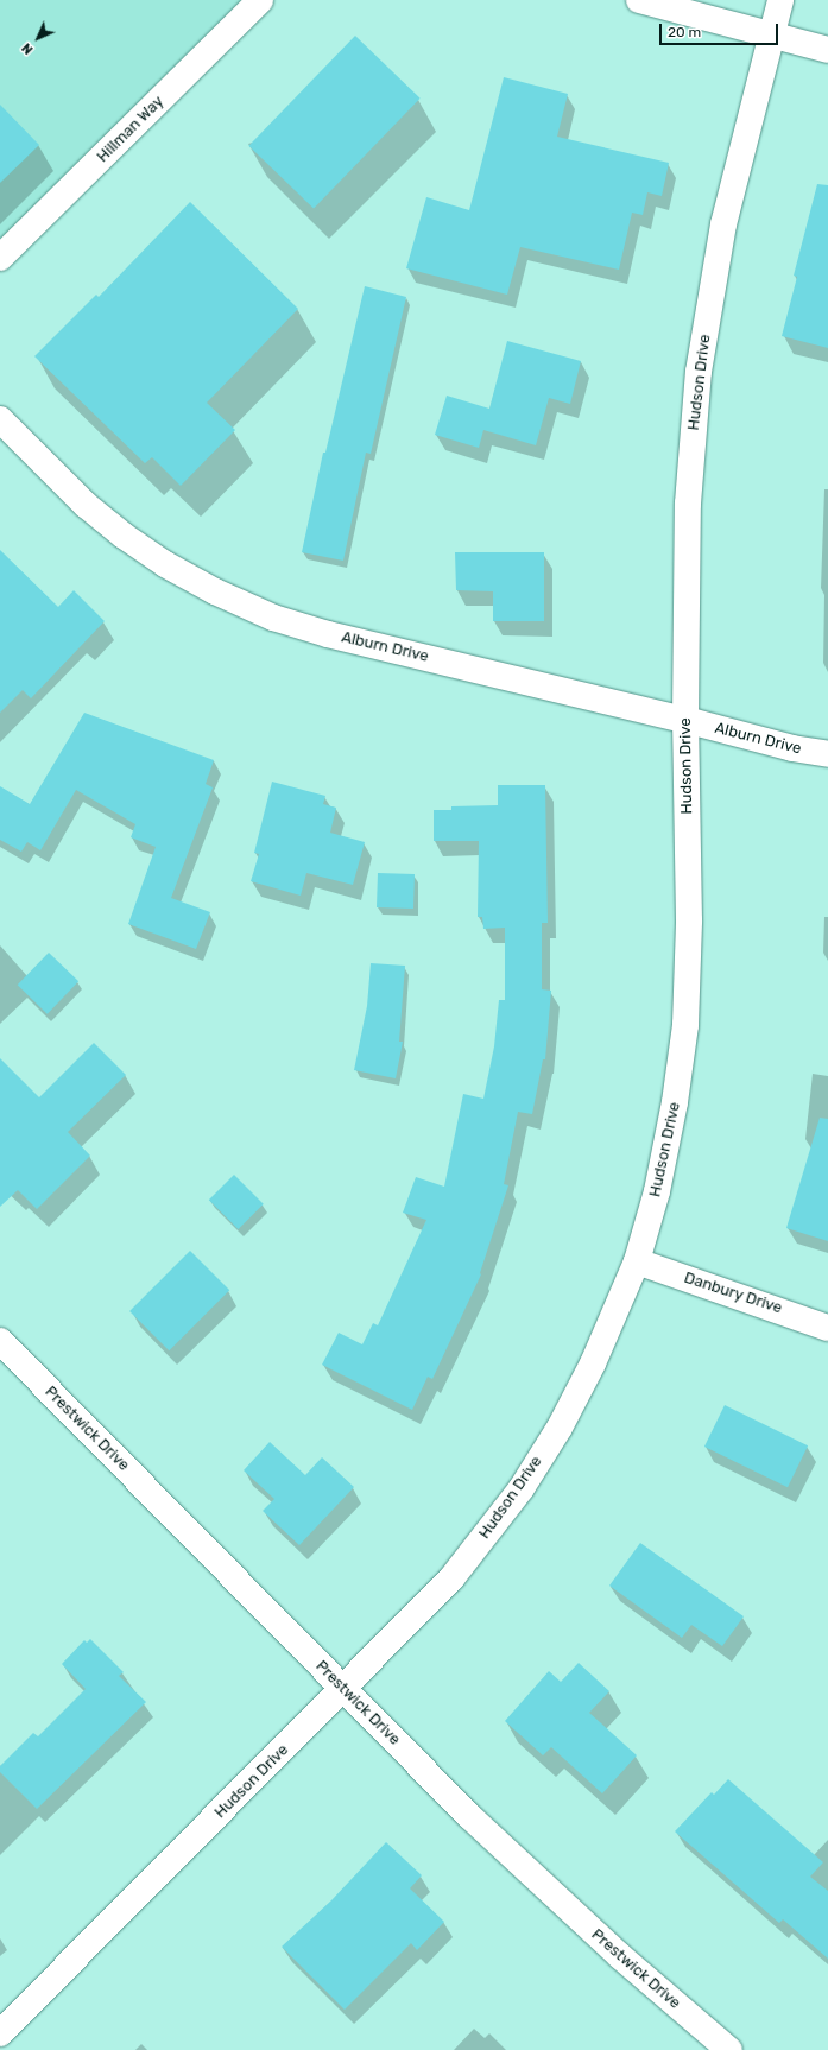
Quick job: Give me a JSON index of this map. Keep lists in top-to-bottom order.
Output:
{
  "streets": {
    "street": [
      "Hillman Way",
      "Hudson Drive",
      "Alburn Drive",
      "Danbury Drive",
      "Prestwick Drive"
    ]
  },
  "crossings": [
    ["Hudson Drive", "Alburn Drive"],
    ["Hudson Drive", "Danbury Drive"],
    ["Hudson Drive", "Prestwick Drive"]
  ],
  "scale_bar": "20 m",
  "north": "bottom left"
}
